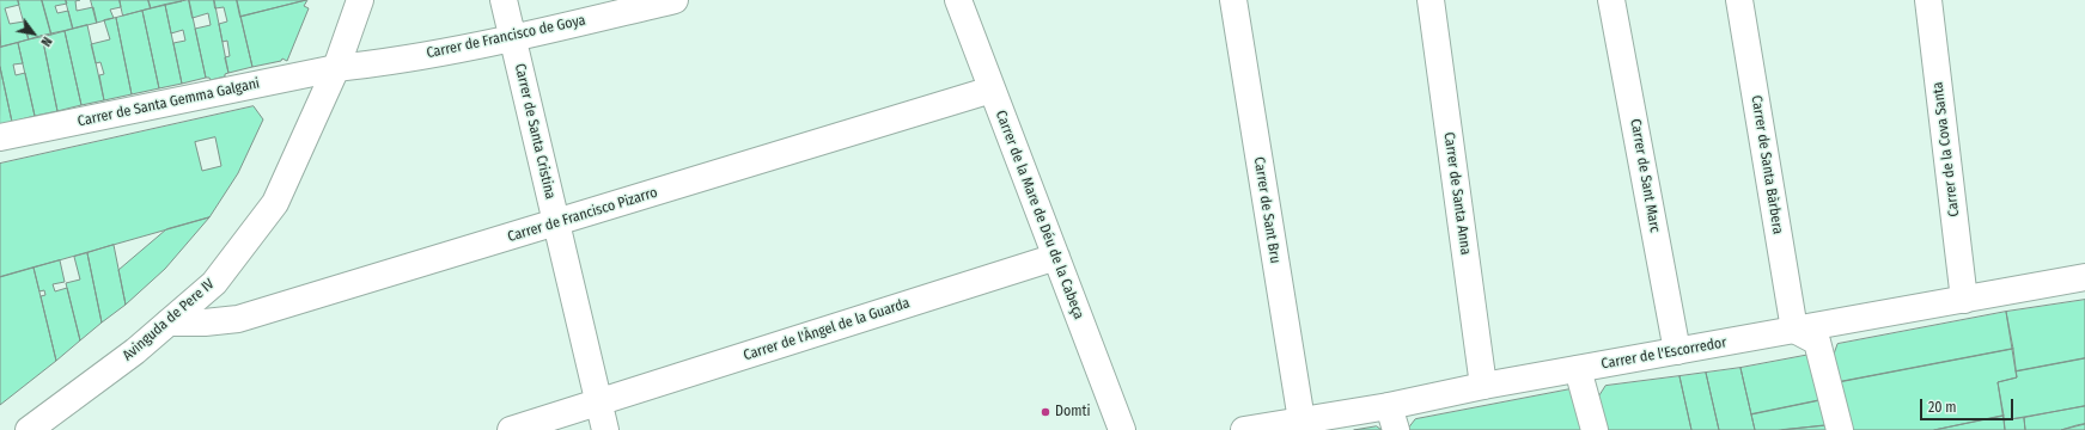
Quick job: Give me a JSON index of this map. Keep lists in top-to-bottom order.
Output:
{
  "streets": {
    "street": [
      "Carrer de Francisco de Goya",
      "Carrer de Santa Gemma Galgani",
      "Carrer de Santa Cristina",
      "Carrer de la Cova Santa",
      "Carrer de Santa Bàrbera",
      "Carrer de Sant Marc",
      "Carrer de Santa Anna",
      "Carrer de Sant Bru",
      "Carrer de Francisco Pizarro",
      "Carrer de la Mare de Déu de la Cabeça",
      "Avinguda de Pere IV",
      "Carrer de l'Àngel de la Guarda",
      "Carrer de l'Escorredor"
    ]
  },
  "crossings": [
    ["Carrer de Francisco de Goya", "Carrer de Santa Gemma Galgani"],
    ["Carrer de Francisco de Goya", "Carrer de Santa Cristina"],
    ["Carrer de Francisco de Goya", "Avinguda de Pere IV"],
    ["Carrer de Santa Gemma Galgani", "Avinguda de Pere IV"],
    ["Carrer de Santa Cristina", "Carrer de Francisco Pizarro"],
    ["Carrer de Santa Cristina", "Carrer de l'Àngel de la Guarda"],
    ["Carrer de la Cova Santa", "Carrer de l'Escorredor"],
    ["Carrer de Santa Bàrbera", "Carrer de l'Escorredor"],
    ["Carrer de Sant Marc", "Carrer de l'Escorredor"],
    ["Carrer de Santa Anna", "Carrer de l'Escorredor"],
    ["Carrer de Sant Bru", "Carrer de l'Escorredor"],
    ["Carrer de Francisco Pizarro", "Carrer de la Mare de Déu de la Cabeça"],
    ["Carrer de Francisco Pizarro", "Avinguda de Pere IV"],
    ["Carrer de la Mare de Déu de la Cabeça", "Carrer de l'Àngel de la Guarda"]
  ],
  "places": ["Domti"],
  "scale_bar": "20 m",
  "north": "bottom right"
}
